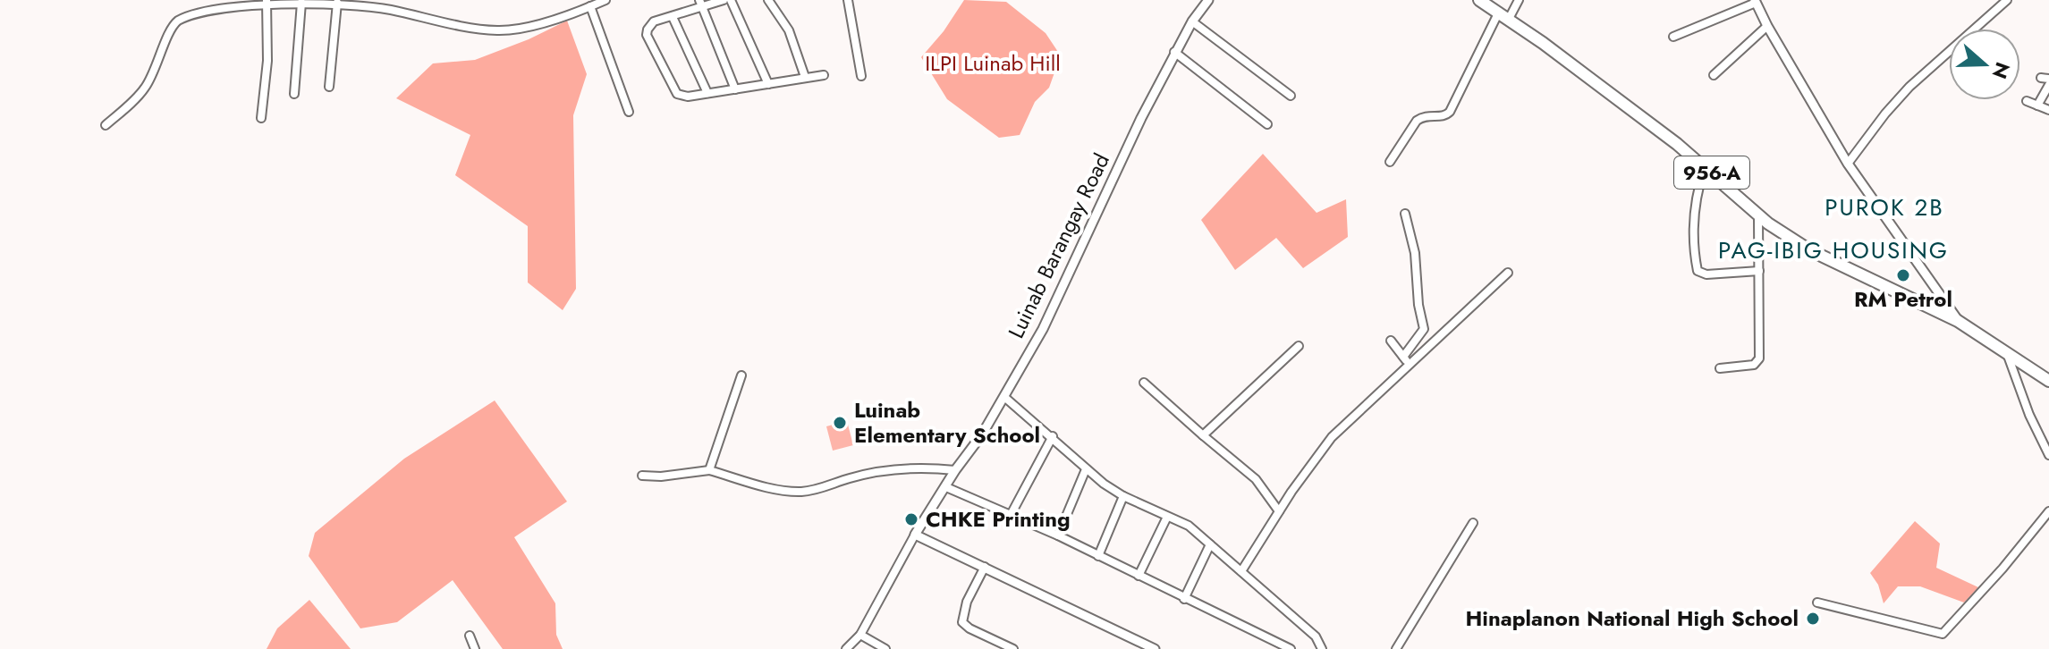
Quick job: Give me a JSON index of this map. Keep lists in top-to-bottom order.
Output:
{
  "streets": {
    "main road": ["956-A"],
    "street": ["Luinab Barangay Road"]
  },
  "districts": ["PUROK 2B", "PAG-IBIG HOUSING"],
  "parks": ["ILPI Luinab Hill"],
  "places": [
    "RM Petrol",
    "Luinab Elementary School",
    "CHKE Printing",
    "Hinaplanon National High School"
  ],
  "north": "right"
}
